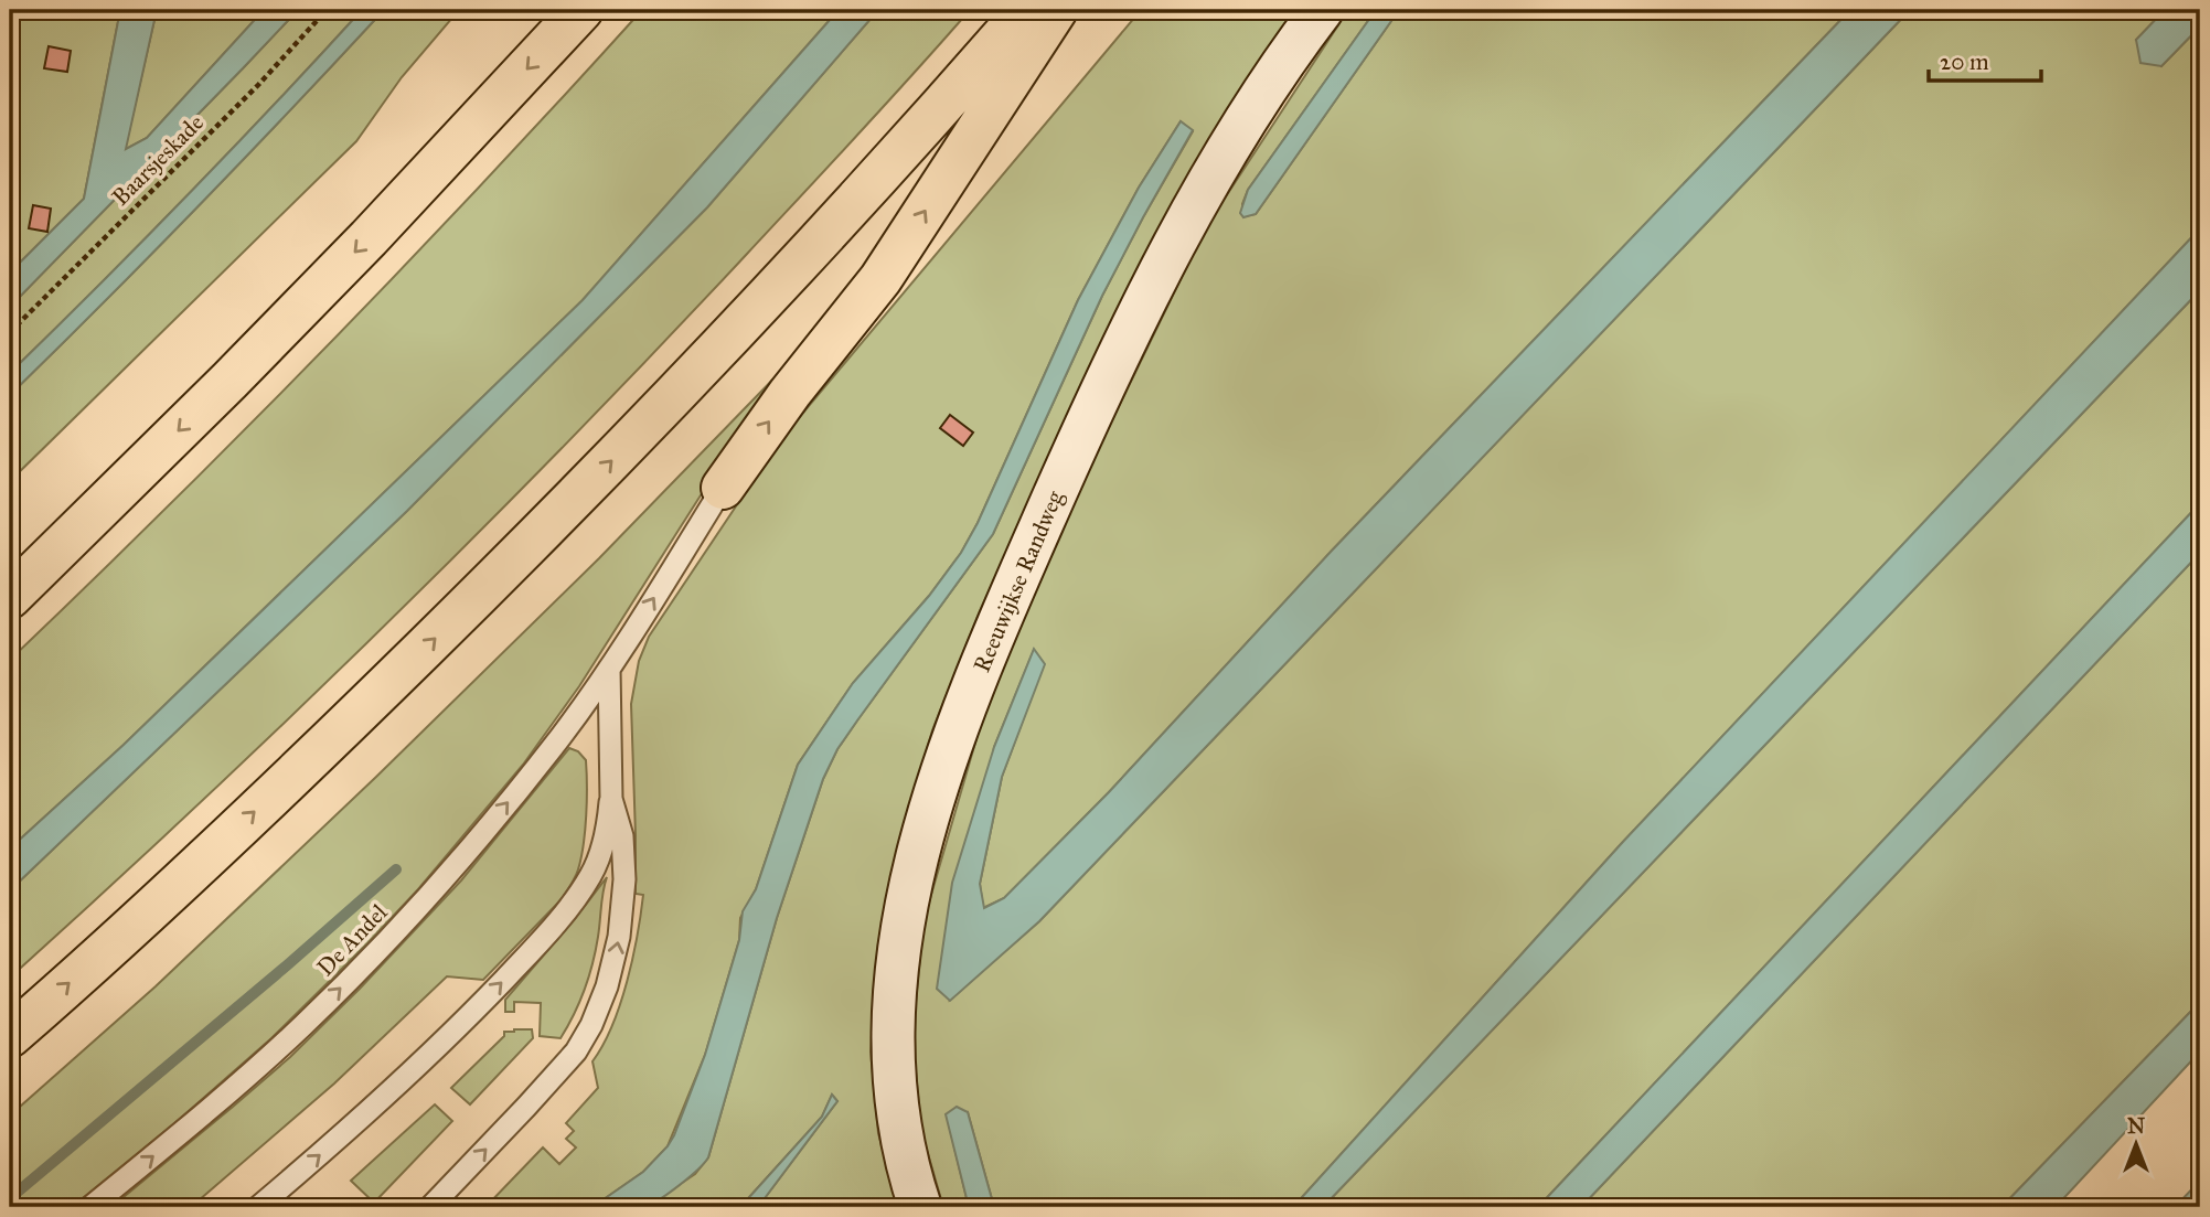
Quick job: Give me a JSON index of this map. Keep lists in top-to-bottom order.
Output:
{
  "streets": {
    "main road": ["Reeuwijkse Randweg"],
    "lane": ["De Andel"],
    "path": ["Baarsjeskade"]
  },
  "scale_bar": "20 m",
  "north": "top"
}
